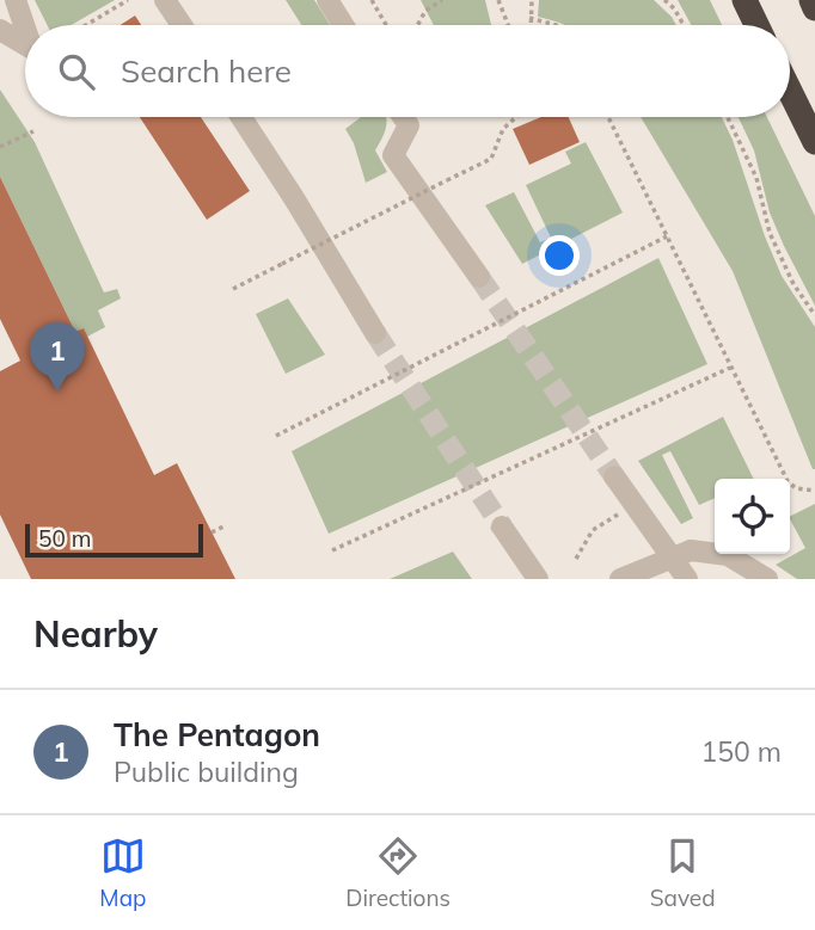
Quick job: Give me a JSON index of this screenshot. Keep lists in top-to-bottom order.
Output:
{
  "scale_bar": "50 m",
  "page": {
    "search": "Search here",
    "pins": "1",
    "scale": "50 m",
    "heading": "Nearby",
    "list": [
      {
        "mark": "1",
        "name": "The Pentagon",
        "note": "Public building",
        "value": "150 m"
      }
    ],
    "nav": ["Map", "Directions", "Saved"]
  }
}
